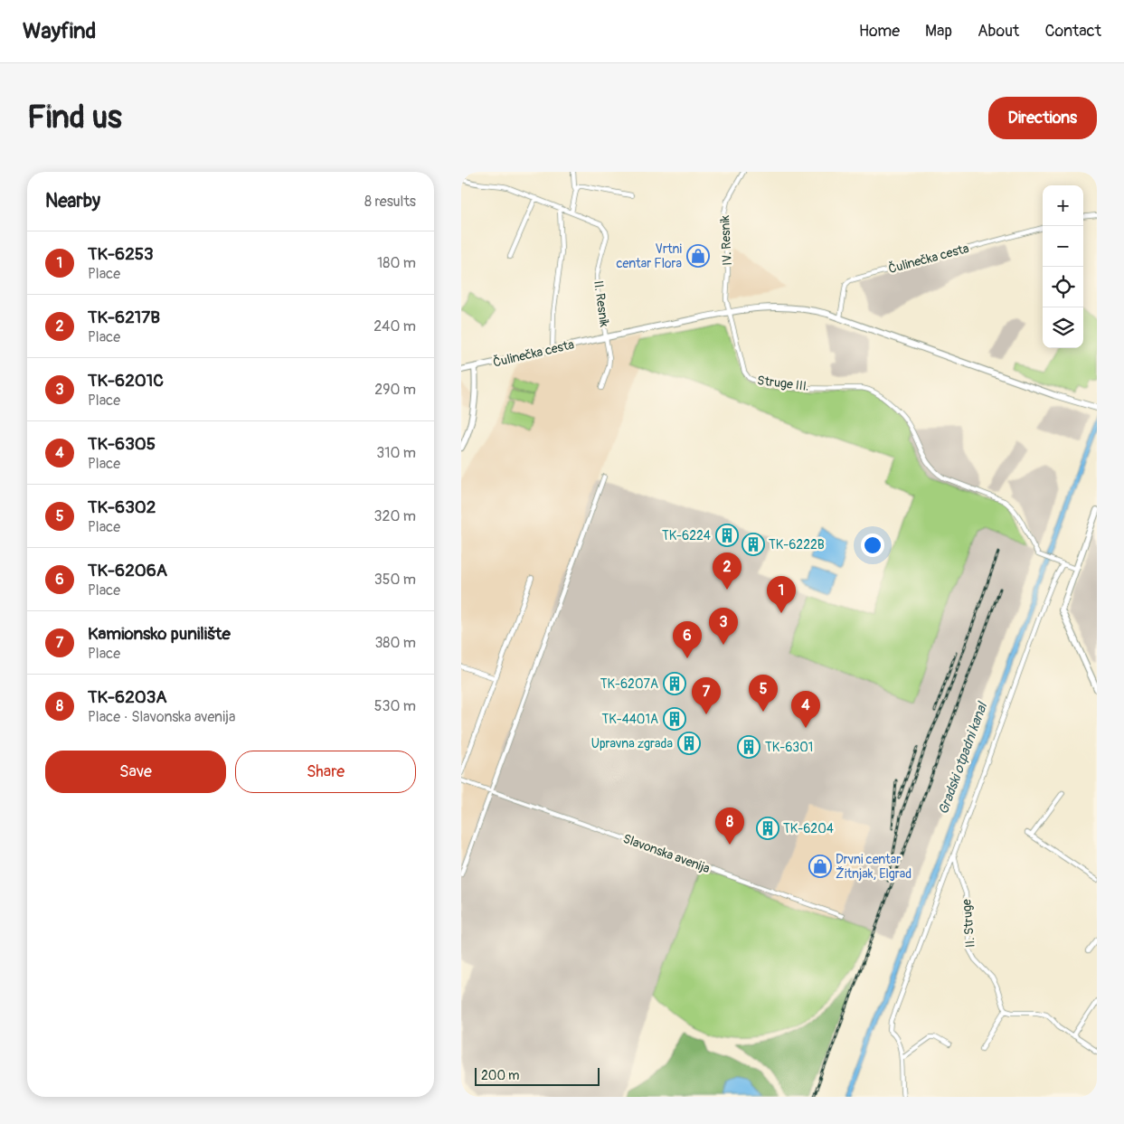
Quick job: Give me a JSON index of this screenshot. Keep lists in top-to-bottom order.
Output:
{
  "streets": {
    "street": [
      "IV. Resnik",
      "Čulinečka cesta",
      "II. Resnik",
      "Struge III.",
      "Slavonska avenija",
      "II. Struge"
    ]
  },
  "crossings": [
    ["IV. Resnik", "Čulinečka cesta"],
    ["IV. Resnik", "Struge III."],
    ["Čulinečka cesta", "II. Resnik"],
    ["Čulinečka cesta", "Struge III."]
  ],
  "water": ["Gradski otpadni kanal"],
  "places": {
    "shop": ["Vrtni centar Flora", "Drvni centar Žitnjak, Elgrad"],
    "building": [
      "TK-6224",
      "TK-6222B",
      "TK-6207A",
      "TK-4401A",
      "Upravna zgrada",
      "TK-6301",
      "TK-6204"
    ]
  },
  "scale_bar": "200 m",
  "page": {
    "header": "Wayfind",
    "nav": [
      "Home",
      "Map",
      "About",
      "Contact"
    ],
    "buttons": [
      "Directions",
      ["Save", "Share"]
    ],
    "title": "Find us",
    "heading": ["Nearby", "8 results"],
    "map_buttons": ["+", "−"],
    "list": [
      {
        "mark": "1",
        "name": "TK-6253",
        "note": "Place",
        "value": "180 m"
      },
      {
        "mark": "2",
        "name": "TK-6217B",
        "note": "Place",
        "value": "240 m"
      },
      {
        "mark": "3",
        "name": "TK-6201C",
        "note": "Place",
        "value": "290 m"
      },
      {
        "mark": "4",
        "name": "TK-6305",
        "note": "Place",
        "value": "310 m"
      },
      {
        "mark": "5",
        "name": "TK-6302",
        "note": "Place",
        "value": "320 m"
      },
      {
        "mark": "6",
        "name": "TK-6206A",
        "note": "Place",
        "value": "350 m"
      },
      {
        "mark": "7",
        "name": "Kamionsko punilište",
        "note": "Place",
        "value": "380 m"
      },
      {
        "mark": "8",
        "name": "TK-6203A",
        "note": "Place · Slavonska avenija",
        "value": "530 m"
      }
    ],
    "pins": [
      "2",
      "1",
      "3",
      "6",
      "5",
      "7",
      "4",
      "8"
    ],
    "scale": "200 m"
  }
}
